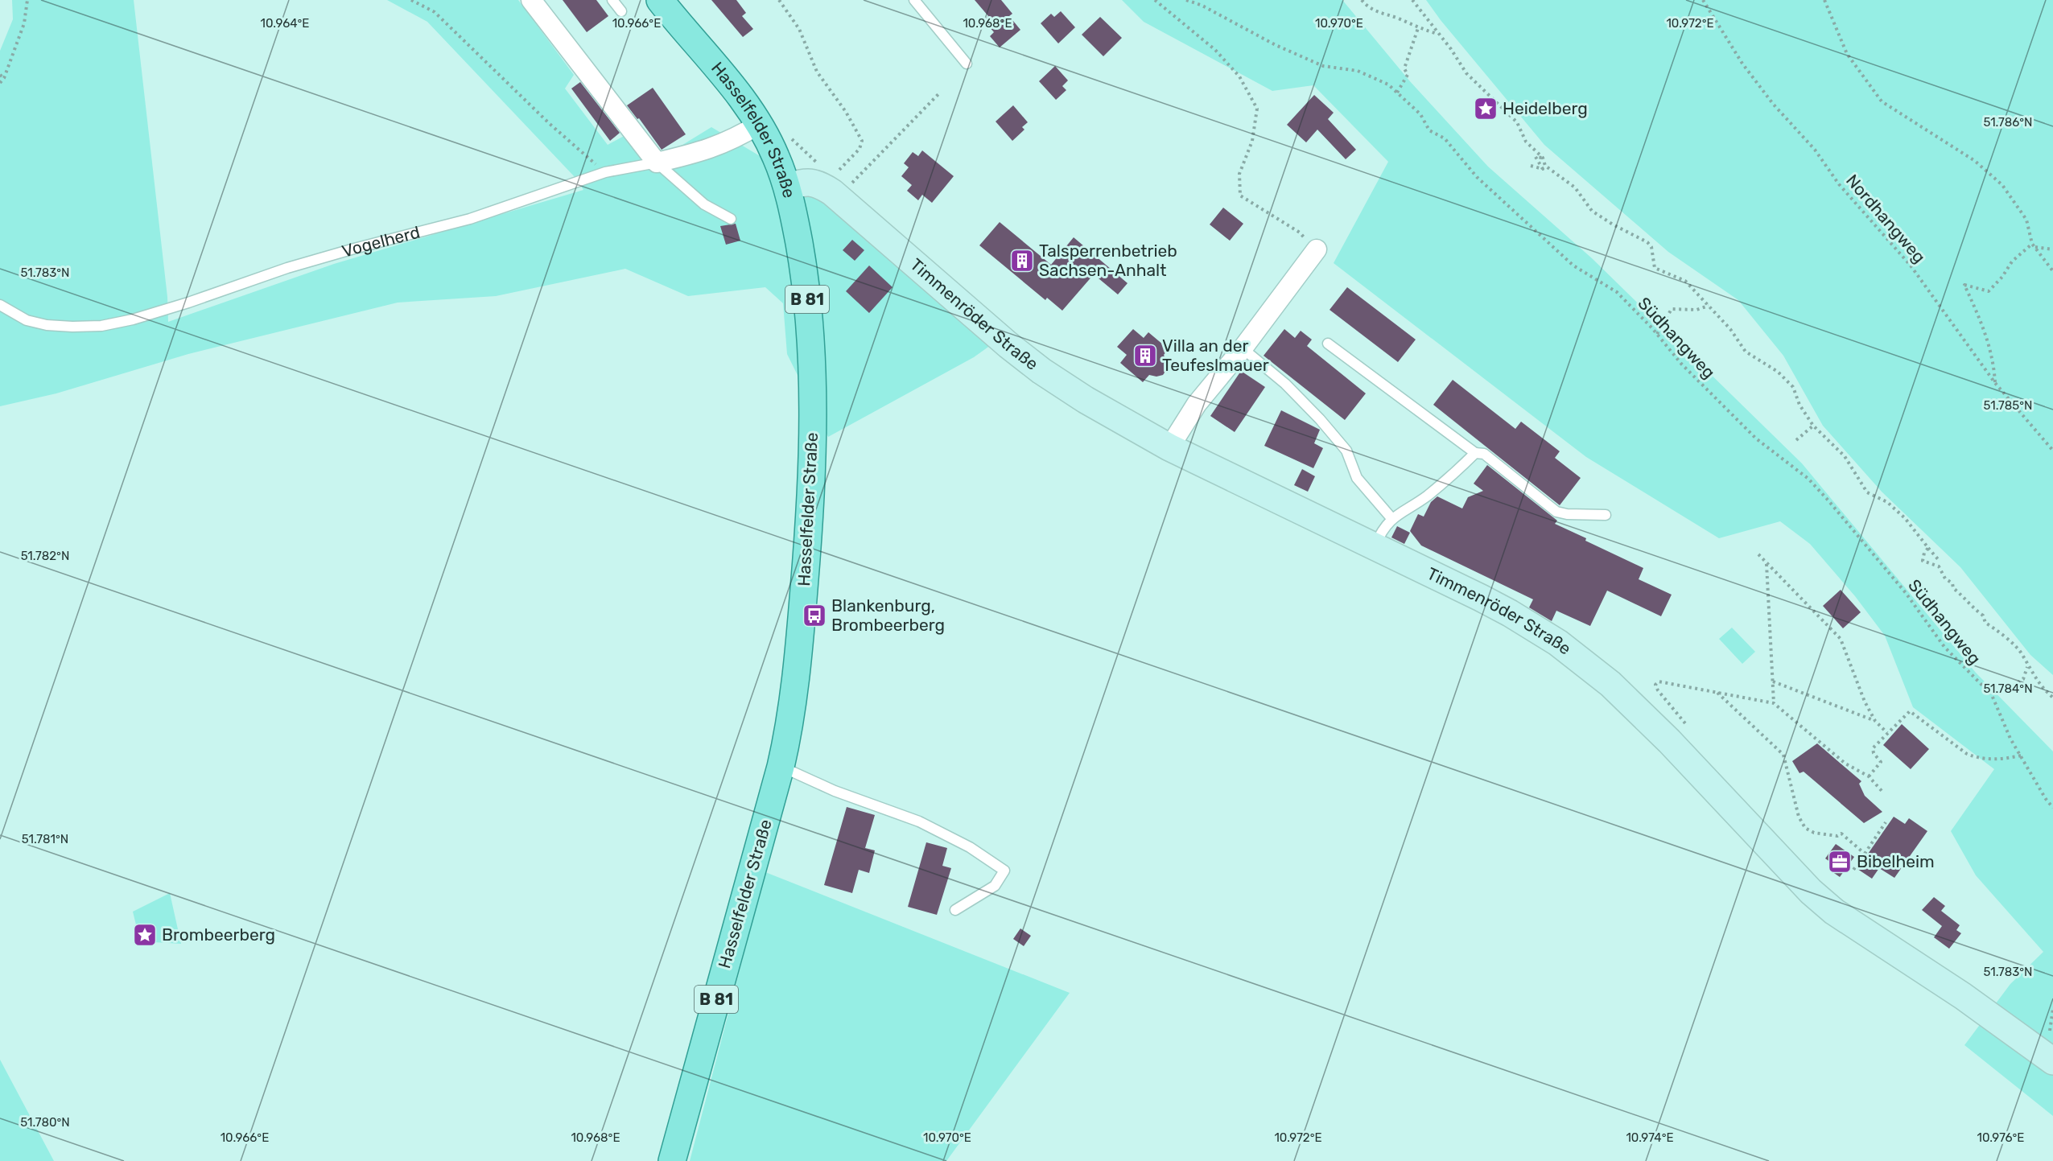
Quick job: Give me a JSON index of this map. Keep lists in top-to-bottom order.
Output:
{
  "streets": {
    "main road": ["Hasselfelder Straße", "B 81", "Timmenröder Straße"],
    "street": ["Vogelherd"],
    "path": ["Nordhangweg", "Südhangweg"]
  },
  "crossings": [
    ["Hasselfelder Straße", "Vogelherd"],
    ["Hasselfelder Straße", "Timmenröder Straße"]
  ],
  "places": {
    "place": ["Heidelberg", "Brombeerberg"],
    "building": ["Talsperrenbetrieb Sachsen-Anhalt", "Villa an der Teufeslmauer"],
    "bus stop": ["Blankenburg, Brombeerberg"],
    "office": ["Bibelheim"]
  },
  "coordinates": [
    "10.964°E",
    "10.968°E",
    "10.966°E",
    "10.970°E",
    "10.972°E",
    "51.786°N",
    "51.783°N",
    "51.785°N",
    "51.782°N",
    "51.784°N",
    "51.781°N",
    "51.780°N",
    "10.974°E",
    "10.976°E"
  ]
}
